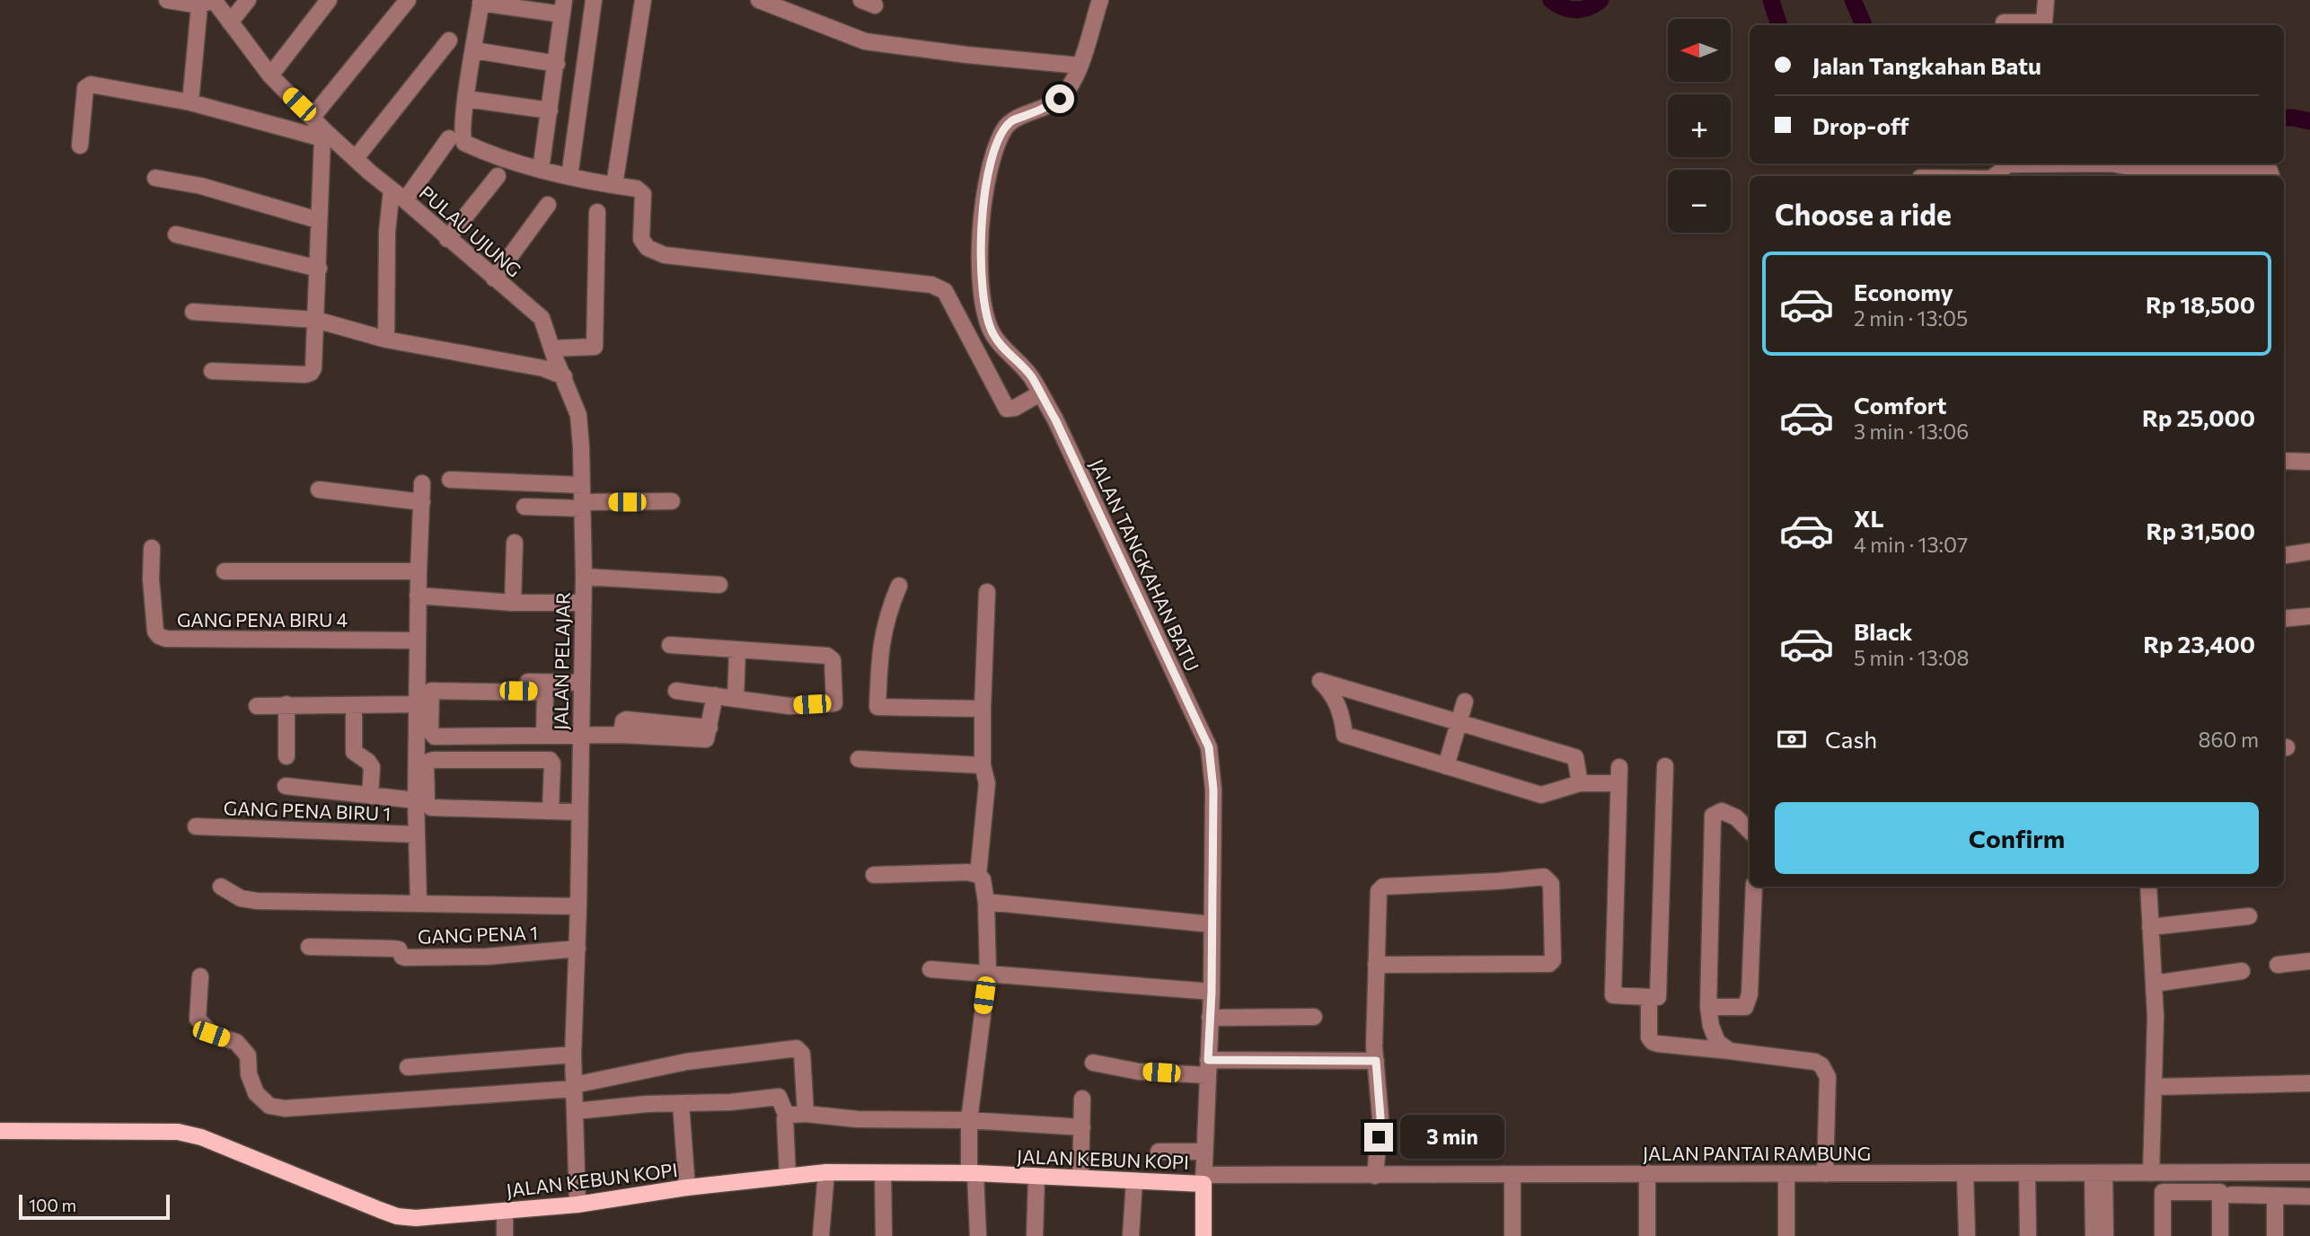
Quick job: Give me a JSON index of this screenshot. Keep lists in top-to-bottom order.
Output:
{
  "streets": {
    "main road": ["JALAN KEBUN KOPI"],
    "street": [
      "PULAU UJUNG",
      "JALAN TANGKAHAN BATU",
      "GANG PENA BIRU 4",
      "JALAN PELAJAR",
      "GANG PENA BIRU 1",
      "GANG PENA 1",
      "JALAN PANTAI RAMBUNG"
    ]
  },
  "crossings": [
    ["PULAU UJUNG", "JALAN PELAJAR"],
    ["JALAN TANGKAHAN BATU", "JALAN PANTAI RAMBUNG"],
    ["JALAN TANGKAHAN BATU", "JALAN KEBUN KOPI"],
    ["JALAN PELAJAR", "GANG PENA 1"],
    ["JALAN PELAJAR", "JALAN KEBUN KOPI"],
    ["JALAN PANTAI RAMBUNG", "JALAN KEBUN KOPI"]
  ],
  "scale_bar": "100 m",
  "north": "left",
  "page": {
    "map_buttons": ["+", "−"],
    "banner": ["Jalan Tangkahan Batu", "Drop-off"],
    "heading": "Choose a ride",
    "list": [
      {
        "name": "Economy",
        "note": "2 min · 13:05",
        "value": "Rp 18,500"
      },
      {
        "name": "Comfort",
        "note": "3 min · 13:06",
        "value": "Rp 25,000"
      },
      {
        "name": "XL",
        "note": "4 min · 13:07",
        "value": "Rp 31,500"
      },
      {
        "name": "Black",
        "note": "5 min · 13:08",
        "value": "Rp 23,400"
      }
    ],
    "pay": ["Cash", "860 m"],
    "buttons": "Confirm",
    "bubble": "3 min",
    "scale": "100 m"
  }
}
